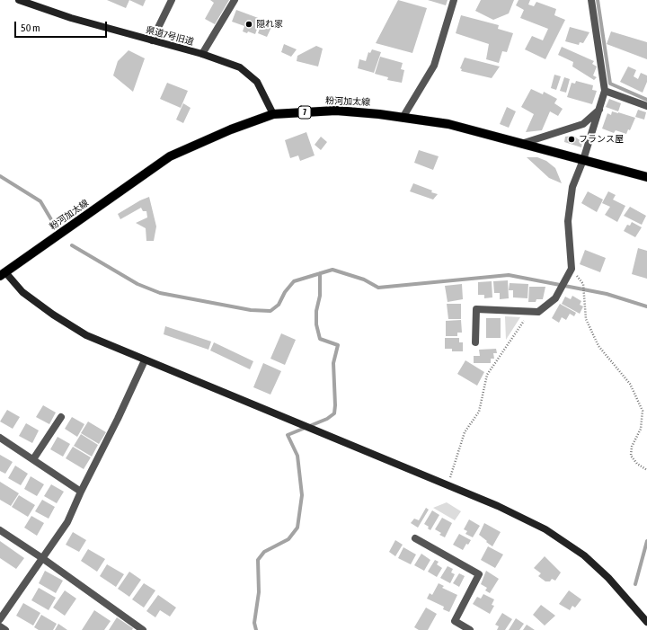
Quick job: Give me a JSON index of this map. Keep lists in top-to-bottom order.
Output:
{
  "streets": {
    "main road": ["粉河加太線", "7"],
    "street": ["県道7号旧道"]
  },
  "crossings": [
    ["県道7号旧道", "粉河加太線"]
  ],
  "places": ["隠れ家", "フランス屋"],
  "scale_bar": "50 m"
}
